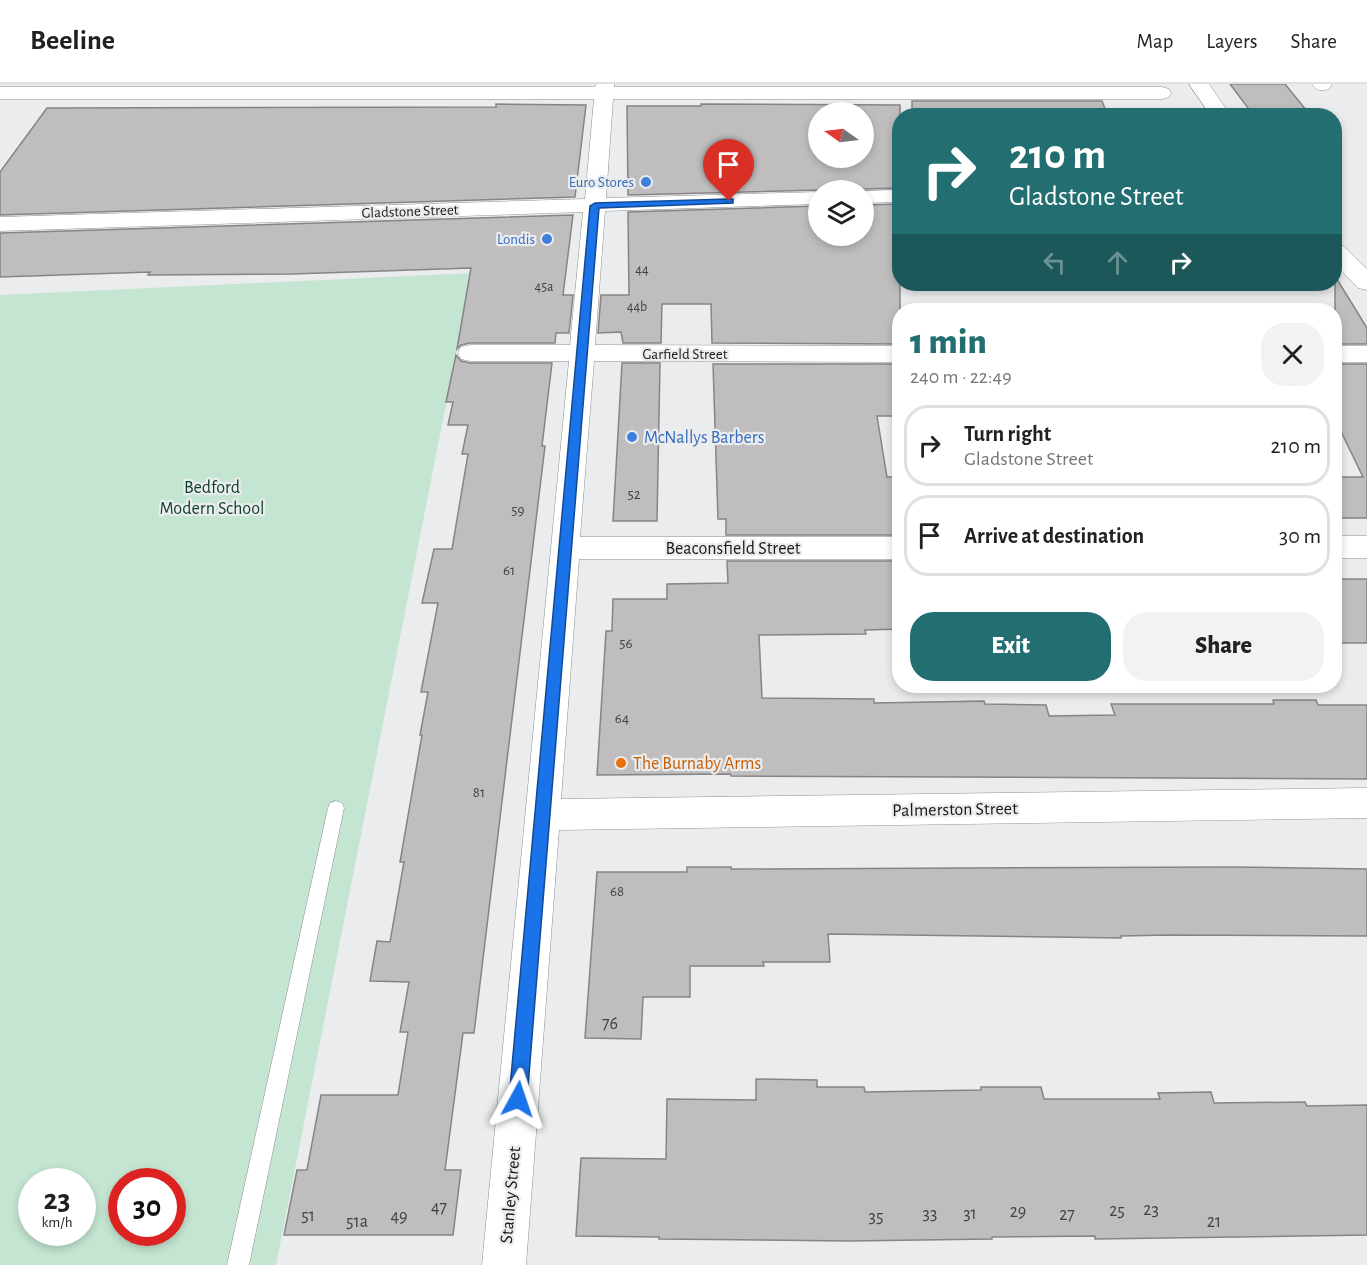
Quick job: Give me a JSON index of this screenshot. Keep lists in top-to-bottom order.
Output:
{
  "streets": {
    "street": [
      "Gladstone Street",
      "Garfield Street",
      "Beaconsfield Street",
      "Palmerston Street",
      "Stanley Street"
    ]
  },
  "crossings": [
    ["Gladstone Street", "Stanley Street"],
    ["Garfield Street", "Stanley Street"],
    ["Beaconsfield Street", "Stanley Street"],
    ["Palmerston Street", "Stanley Street"]
  ],
  "parks": ["Bedford Modern School"],
  "places": [
    "Euro Stores",
    "Londis",
    "McNallys Barbers",
    "The Burnaby Arms"
  ],
  "house_numbers": [
    "44",
    "45a",
    "44b",
    "52",
    "59",
    "61",
    "56",
    "64",
    "81",
    "68",
    "76",
    "47",
    "23",
    "25",
    "29",
    "33",
    "31",
    "27",
    "51",
    "49",
    "35",
    "51a",
    "21"
  ],
  "north": "left",
  "page": {
    "header": "Beeline",
    "nav": ["Map", "Layers", "Share"],
    "turn": ["210 m", "Gladstone Street"],
    "heading": ["1 min", "240 m · 22:49"],
    "list": [
      {
        "name": "Turn right",
        "note": "Gladstone Street",
        "value": "210 m"
      },
      {
        "name": "Arrive at destination",
        "value": "30 m"
      }
    ],
    "buttons": ["Exit", "Share"],
    "speed": "23 km/h",
    "limit": "30"
  }
}
